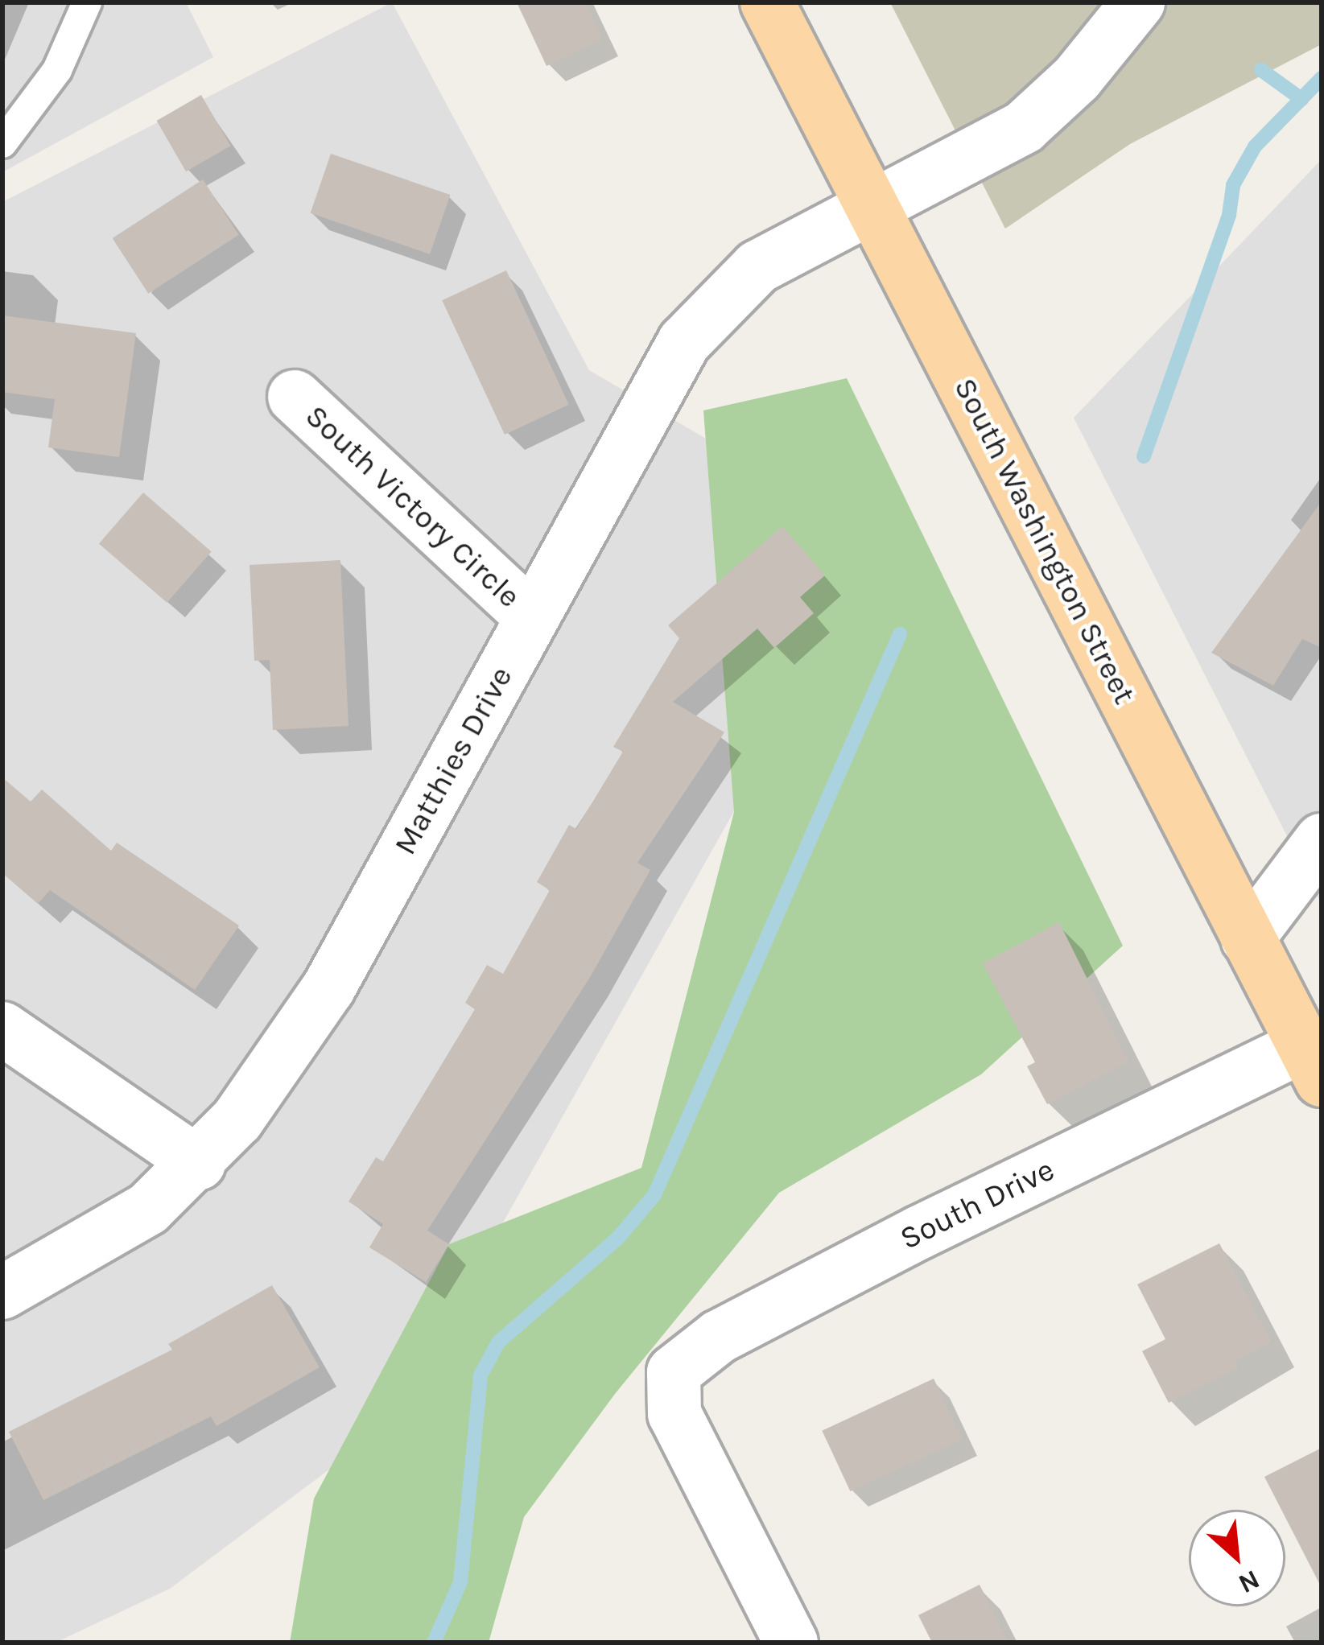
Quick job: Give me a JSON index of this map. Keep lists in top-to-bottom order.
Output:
{
  "streets": {
    "main road": ["South Washington Street"],
    "street": ["South Victory Circle", "Matthies Drive", "South Drive"]
  },
  "crossings": [
    ["South Victory Circle", "Matthies Drive"],
    ["South Washington Street", "Matthies Drive"],
    ["South Washington Street", "South Drive"]
  ],
  "north": "bottom right"
}
